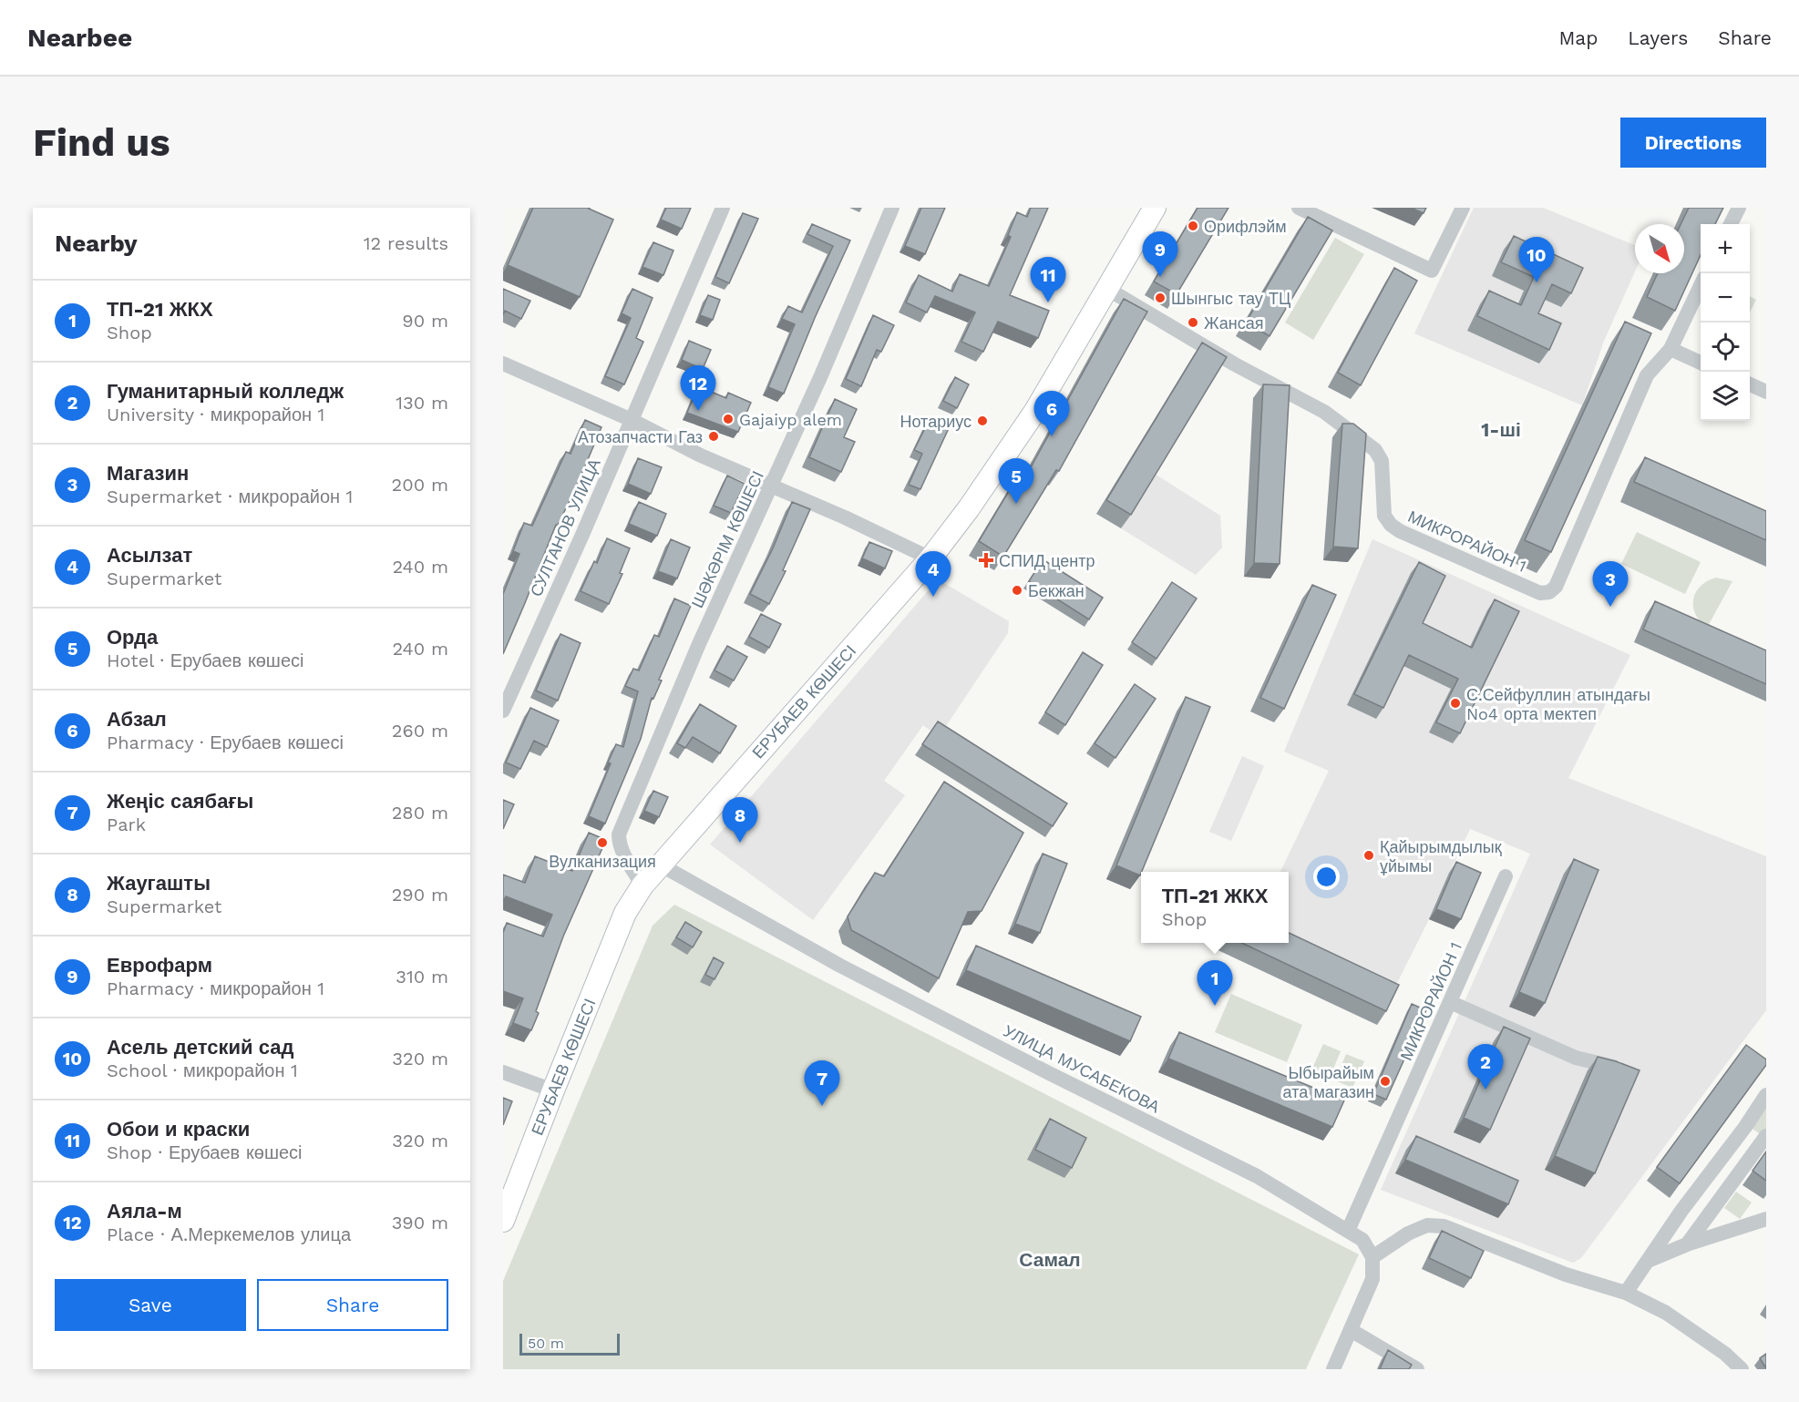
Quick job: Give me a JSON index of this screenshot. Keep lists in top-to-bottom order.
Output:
{
  "streets": {
    "main road": ["ЕРУБАЕВ КӨШЕСІ"],
    "street": [
      "СУЛТАНОВ УЛИЦА",
      "ШӘКӘРІМ КӨШЕСІ",
      "МИКРОРАЙОН 1",
      "УЛИЦА МУСАБЕКОВА"
    ]
  },
  "crossings": [
    ["ШӘКӘРІМ КӨШЕСІ", "ЕРУБАЕВ КӨШЕСІ"],
    ["МИКРОРАЙОН 1", "ЕРУБАЕВ КӨШЕСІ"],
    ["МИКРОРАЙОН 1", "УЛИЦА МУСАБЕКОВА"],
    ["ЕРУБАЕВ КӨШЕСІ", "УЛИЦА МУСАБЕКОВА"]
  ],
  "districts": ["1-ші", "Самал"],
  "places": {
    "other": [
      "Орифлэйм",
      "Шынгыс тау ТЦ",
      "Жансая",
      "Gajaiyp alem",
      "Нотариус",
      "Атозапчасти Газ",
      "Бекжан",
      "С.Сейфуллин атындағы No4 орта мектеп",
      "Вулканизация",
      "Қайырымдылық ұйымы",
      "Ыбырайым ата магазин"
    ],
    "health": ["СПИД центр"]
  },
  "scale_bar": "50 m",
  "north": "bottom right",
  "page": {
    "header": "Nearbee",
    "nav": ["Map", "Layers", "Share"],
    "buttons": [
      "Directions",
      ["Save", "Share"]
    ],
    "title": "Find us",
    "heading": ["Nearby", "12 results"],
    "map_buttons": ["+", "−"],
    "pins": [
      "9",
      "10",
      "11",
      "12",
      "6",
      "5",
      "4",
      "3",
      "8",
      "1",
      "2",
      "7"
    ],
    "list": [
      {
        "mark": "1",
        "name": "ТП-21 ЖКХ",
        "note": "Shop",
        "value": "90 m"
      },
      {
        "mark": "2",
        "name": "Гуманитарный колледж",
        "note": "University · микрорайон 1",
        "value": "130 m"
      },
      {
        "mark": "3",
        "name": "Магазин",
        "note": "Supermarket · микрорайон 1",
        "value": "200 m"
      },
      {
        "mark": "4",
        "name": "Асылзат",
        "note": "Supermarket",
        "value": "240 m"
      },
      {
        "mark": "5",
        "name": "Орда",
        "note": "Hotel · Ерубаев көшесі",
        "value": "240 m"
      },
      {
        "mark": "6",
        "name": "Абзал",
        "note": "Pharmacy · Ерубаев көшесі",
        "value": "260 m"
      },
      {
        "mark": "7",
        "name": "Жеңіс саябағы",
        "note": "Park",
        "value": "280 m"
      },
      {
        "mark": "8",
        "name": "Жаугашты",
        "note": "Supermarket",
        "value": "290 m"
      },
      {
        "mark": "9",
        "name": "Еврофарм",
        "note": "Pharmacy · микрорайон 1",
        "value": "310 m"
      },
      {
        "mark": "10",
        "name": "Асель детский сад",
        "note": "School · микрорайон 1",
        "value": "320 m"
      },
      {
        "mark": "11",
        "name": "Обои и краски",
        "note": "Shop · Ерубаев көшесі",
        "value": "320 m"
      },
      {
        "mark": "12",
        "name": "Аяла-м",
        "note": "Place · А.Меркемелов улица",
        "value": "390 m"
      }
    ],
    "popup": ["ТП-21 ЖКХ", "Shop"],
    "scale": "50 m"
  }
}
